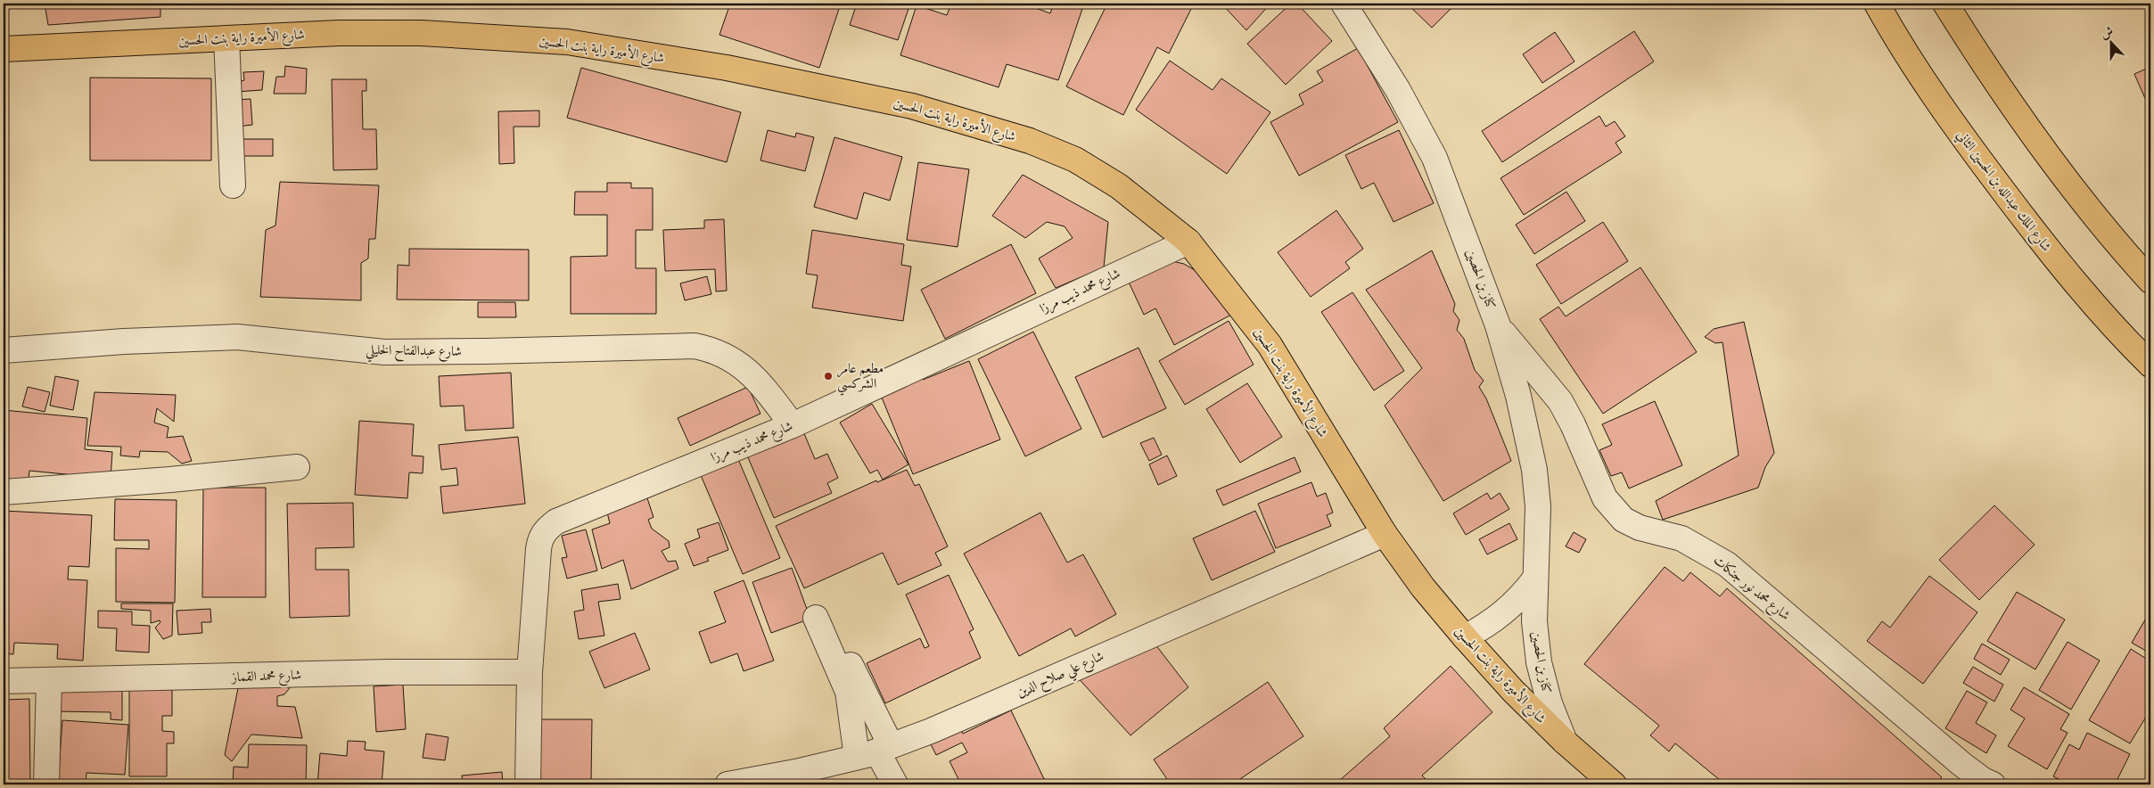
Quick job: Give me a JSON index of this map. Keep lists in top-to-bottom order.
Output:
{
  "streets": {
    "main road": ["شارع الأميرة راية بنت الحسين", "شارع الملك عبدالله بن الحسين الثاني"],
    "street": [
      "كناز بن الحصين",
      "شارع محمد ذيب مرزا",
      "شارع عبدالفتاح الخليلي",
      "شارع محمد نور جنكات",
      "شارع علي صلاح الدين",
      "شارع محمد القماز"
    ]
  },
  "crossings": [
    ["شارع الأميرة راية بنت الحسين", "كناز بن الحصين"],
    ["شارع الأميرة راية بنت الحسين", "شارع محمد ذيب مرزا"],
    ["شارع الأميرة راية بنت الحسين", "شارع علي صلاح الدين"],
    ["كناز بن الحصين", "شارع محمد نور جنكات"],
    ["شارع محمد ذيب مرزا", "شارع عبدالفتاح الخليلي"],
    ["شارع محمد ذيب مرزا", "شارع محمد القماز"]
  ],
  "places": ["مطعم عامر الشركسي"],
  "north": "top"
}
